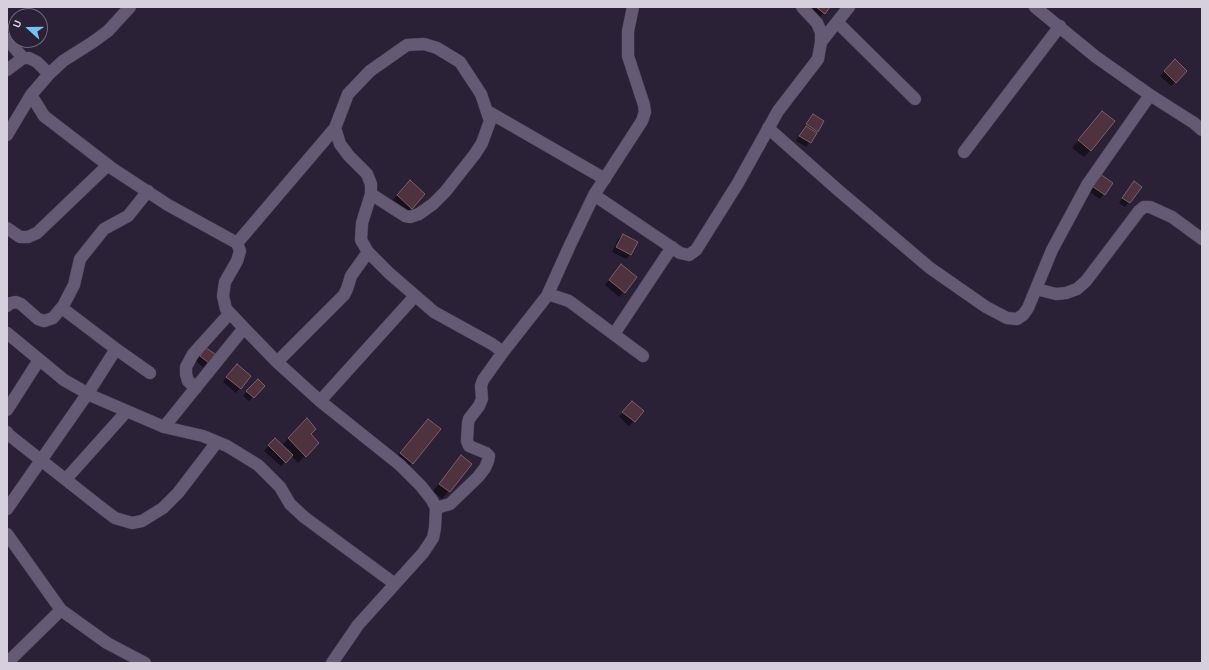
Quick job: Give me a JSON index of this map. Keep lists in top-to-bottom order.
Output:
{
  "north": "left"
}
